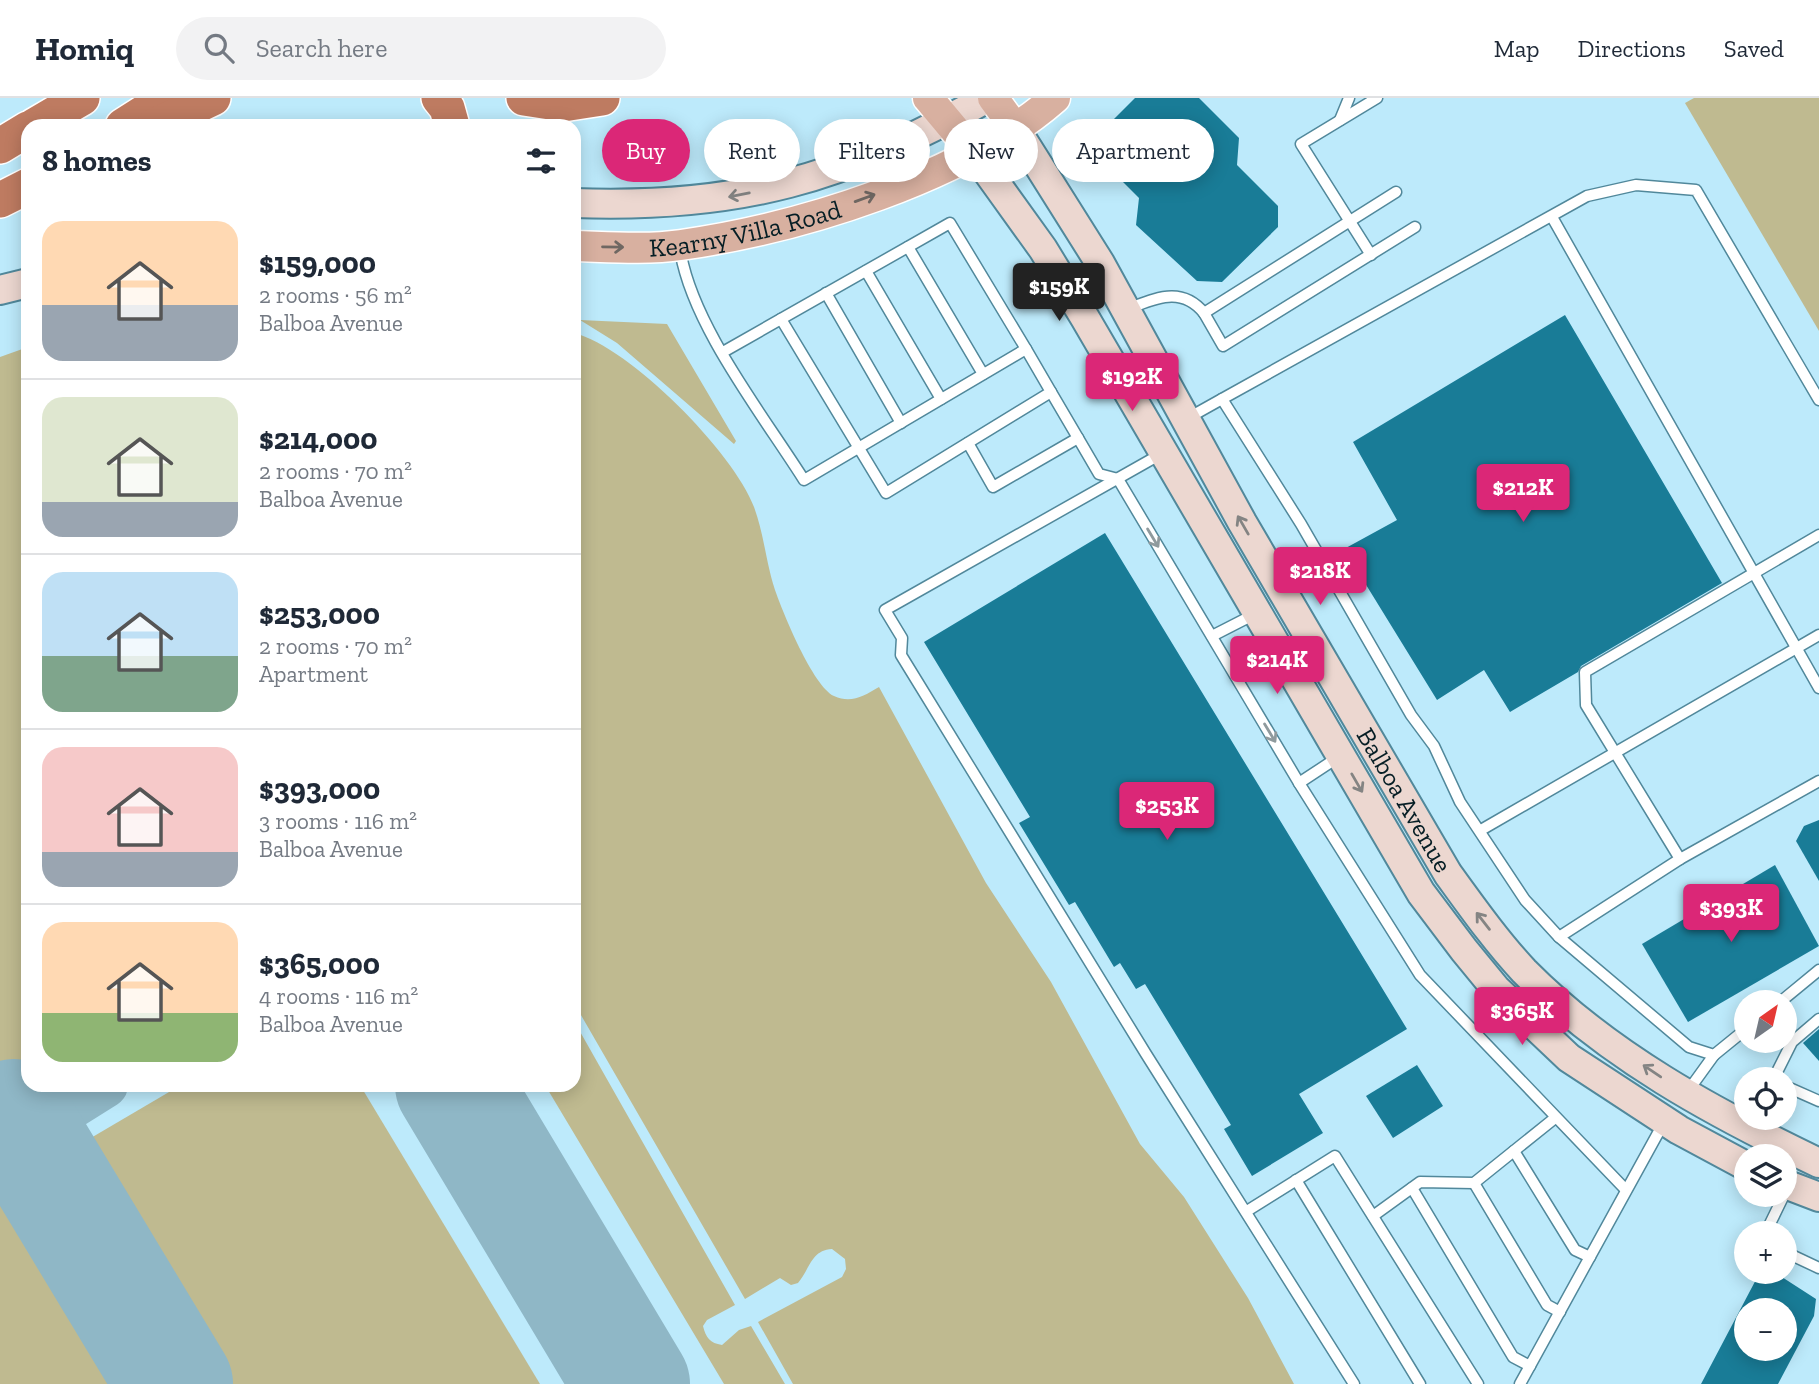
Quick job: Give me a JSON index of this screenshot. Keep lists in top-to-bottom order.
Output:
{
  "streets": {
    "main road": ["Kearny Villa Road", "Balboa Avenue"]
  },
  "north": "top right",
  "page": {
    "header": "Homiq",
    "search": "Search here",
    "nav": ["Map", "Directions", "Saved"],
    "chip": [
      "Buy",
      "Rent",
      "Filters",
      "New",
      "Apartment"
    ],
    "heading": "8 homes",
    "list": [
      {
        "name": "$159,000",
        "note": "2 rooms · 56 m² · Balboa Avenue"
      },
      {
        "name": "$214,000",
        "note": "2 rooms · 70 m² · Balboa Avenue"
      },
      {
        "name": "$253,000",
        "note": "2 rooms · 70 m² · Apartment"
      },
      {
        "name": "$393,000",
        "note": "3 rooms · 116 m² · Balboa Avenue"
      },
      {
        "name": "$365,000",
        "note": "4 rooms · 116 m² · Balboa Avenue"
      }
    ],
    "price": [
      "$159K",
      "$192K",
      "$212K",
      "$218K",
      "$214K",
      "$253K",
      "$393K",
      "$365K"
    ],
    "map_buttons": ["+", "−"]
  }
}
